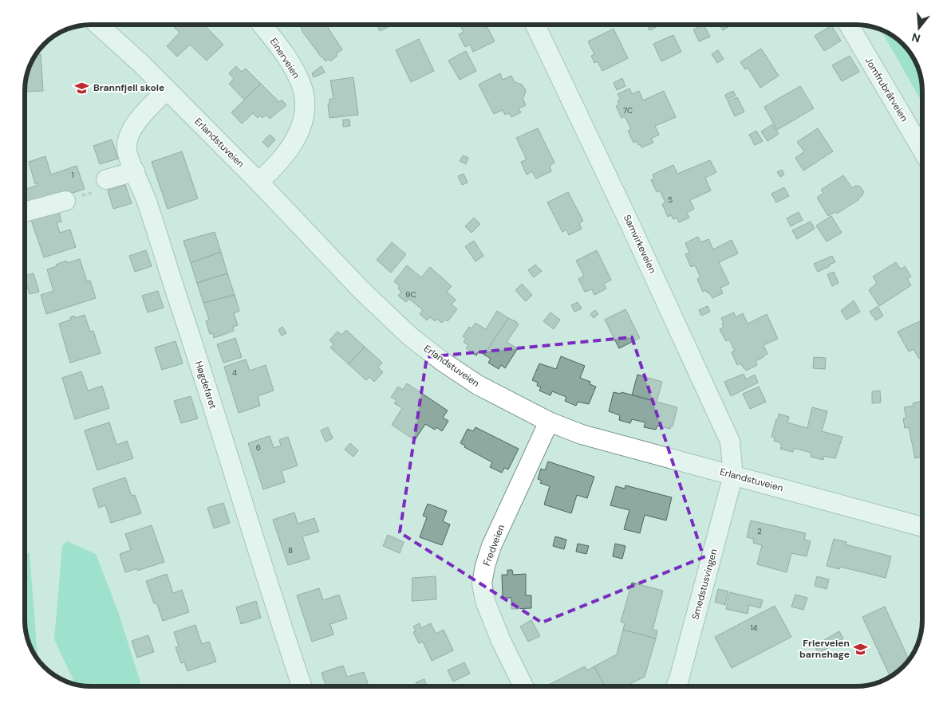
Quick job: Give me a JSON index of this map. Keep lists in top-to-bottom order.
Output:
{
  "streets": {
    "street": [
      "Einerveien",
      "Jomfrubråtveien",
      "Erlandstuveien",
      "Samvirkeveien",
      "Høgdefaret",
      "Fredveien",
      "Smedstusvingen"
    ]
  },
  "crossings": [
    ["Einerveien", "Erlandstuveien"],
    ["Erlandstuveien", "Samvirkeveien"],
    ["Erlandstuveien", "Høgdefaret"],
    ["Erlandstuveien", "Fredveien"],
    ["Erlandstuveien", "Smedstusvingen"],
    ["Samvirkeveien", "Smedstusvingen"]
  ],
  "places": {
    "school or university": ["Brannfjell skole", "Frierveien barnehage"]
  },
  "house_numbers": [
    "7C",
    "1",
    "5",
    "9C",
    "4",
    "6",
    "2",
    "8",
    "14"
  ],
  "north": "bottom"
}
